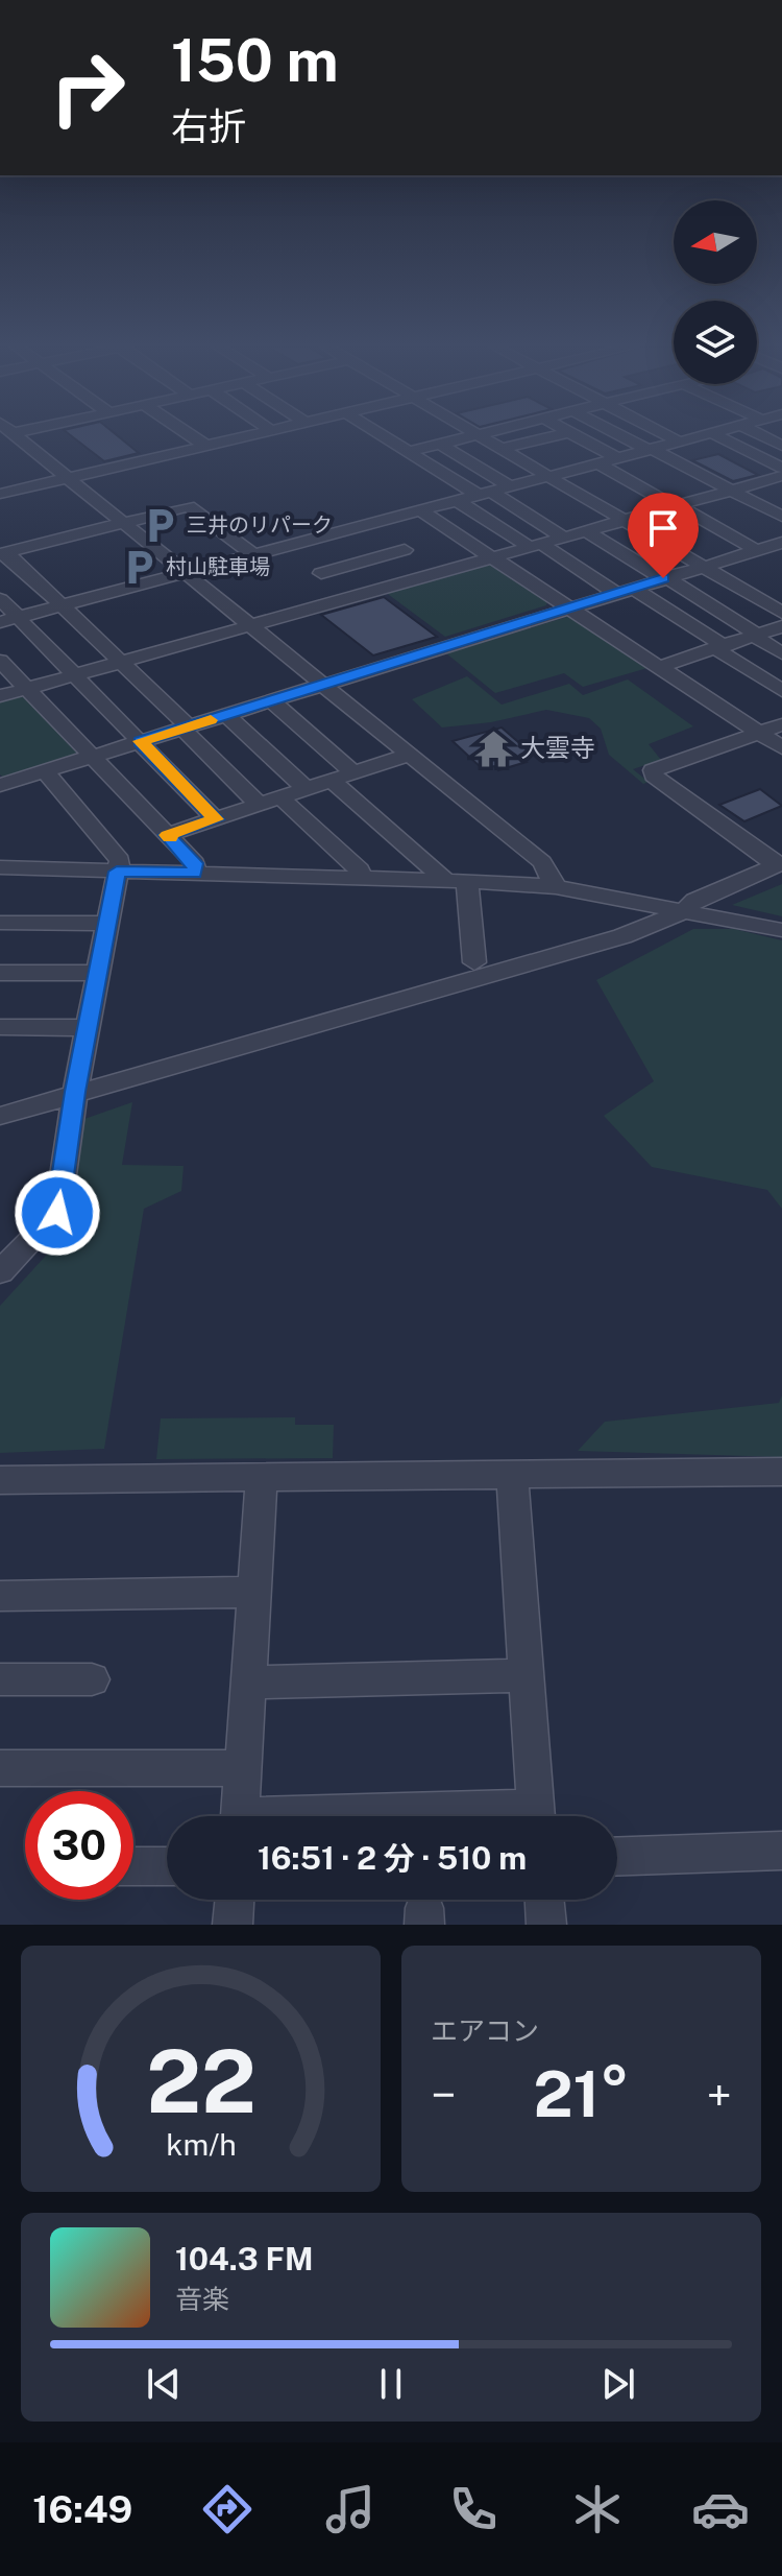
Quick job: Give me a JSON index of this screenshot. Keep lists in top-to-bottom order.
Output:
{
  "places": {
    "parking": ["三井のリパーク", "村山駐車場"],
    "temple": ["大雲寺"]
  },
  "north": "left",
  "page": {
    "turn": ["150 m", "右折"],
    "limit": "30",
    "trip": "16:51 · 2 分 · 510 m",
    "tile": "エアコン",
    "heat": ["−", "21°", "+"],
    "song": ["104.3 FM", "音楽"],
    "tabs": "16:49",
    "gauge": ["22", "km/h"]
  }
}
